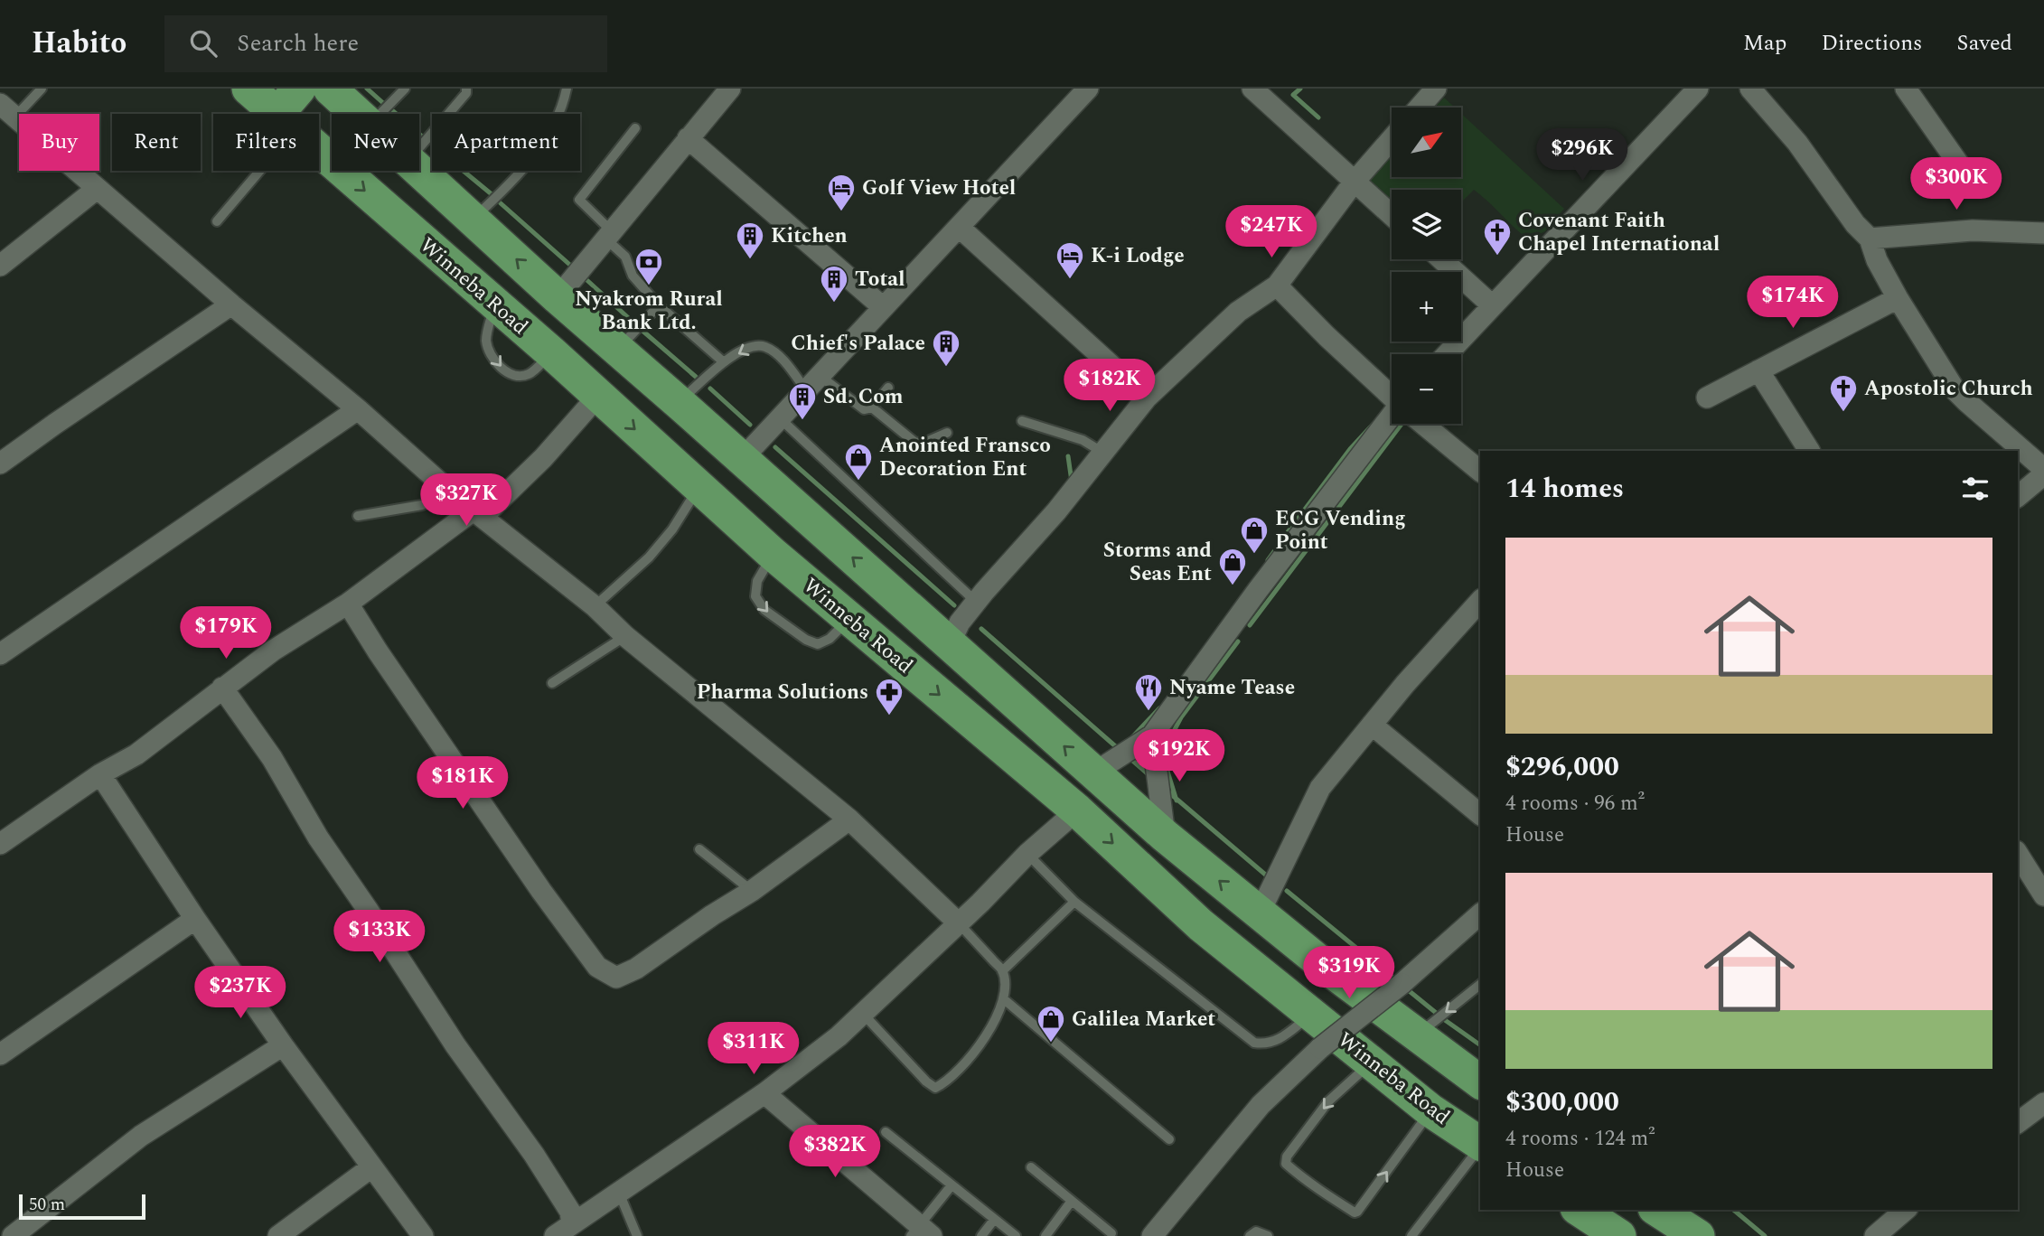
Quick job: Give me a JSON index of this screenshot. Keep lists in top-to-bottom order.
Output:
{
  "streets": {
    "highway": ["Winneba Road"]
  },
  "places": {
    "hotel": ["Golf View Hotel", "K-i Lodge"],
    "church": ["Covenant Faith Chapel International", "Apostolic Church"],
    "building": [
      "Kitchen",
      "Total",
      "Chief's Palace",
      "Sd. Com"
    ],
    "bank": ["Nyakrom Rural Bank Ltd."],
    "shop": [
      "Anointed Fransco Decoration Ent",
      "ECG Vending Point",
      "Storms and Seas Ent",
      "Galilea Market"
    ],
    "restaurant": ["Nyame Tease"],
    "pharmacy": ["Pharma Solutions"]
  },
  "scale_bar": "50 m",
  "north": "top right",
  "page": {
    "header": "Habito",
    "search": "Search here",
    "nav": ["Map", "Directions", "Saved"],
    "map_buttons": ["+", "−"],
    "chip": [
      "Buy",
      "Rent",
      "Filters",
      "New",
      "Apartment"
    ],
    "price": [
      "$296K",
      "$300K",
      "$247K",
      "$174K",
      "$182K",
      "$327K",
      "$179K",
      "$192K",
      "$181K",
      "$133K",
      "$319K",
      "$237K",
      "$311K",
      "$382K"
    ],
    "heading": "14 homes",
    "list": [
      {
        "name": "$296,000",
        "note": "4 rooms · 96 m² · House"
      },
      {
        "name": "$300,000",
        "note": "4 rooms · 124 m² · House"
      }
    ],
    "scale": "50 m"
  }
}
